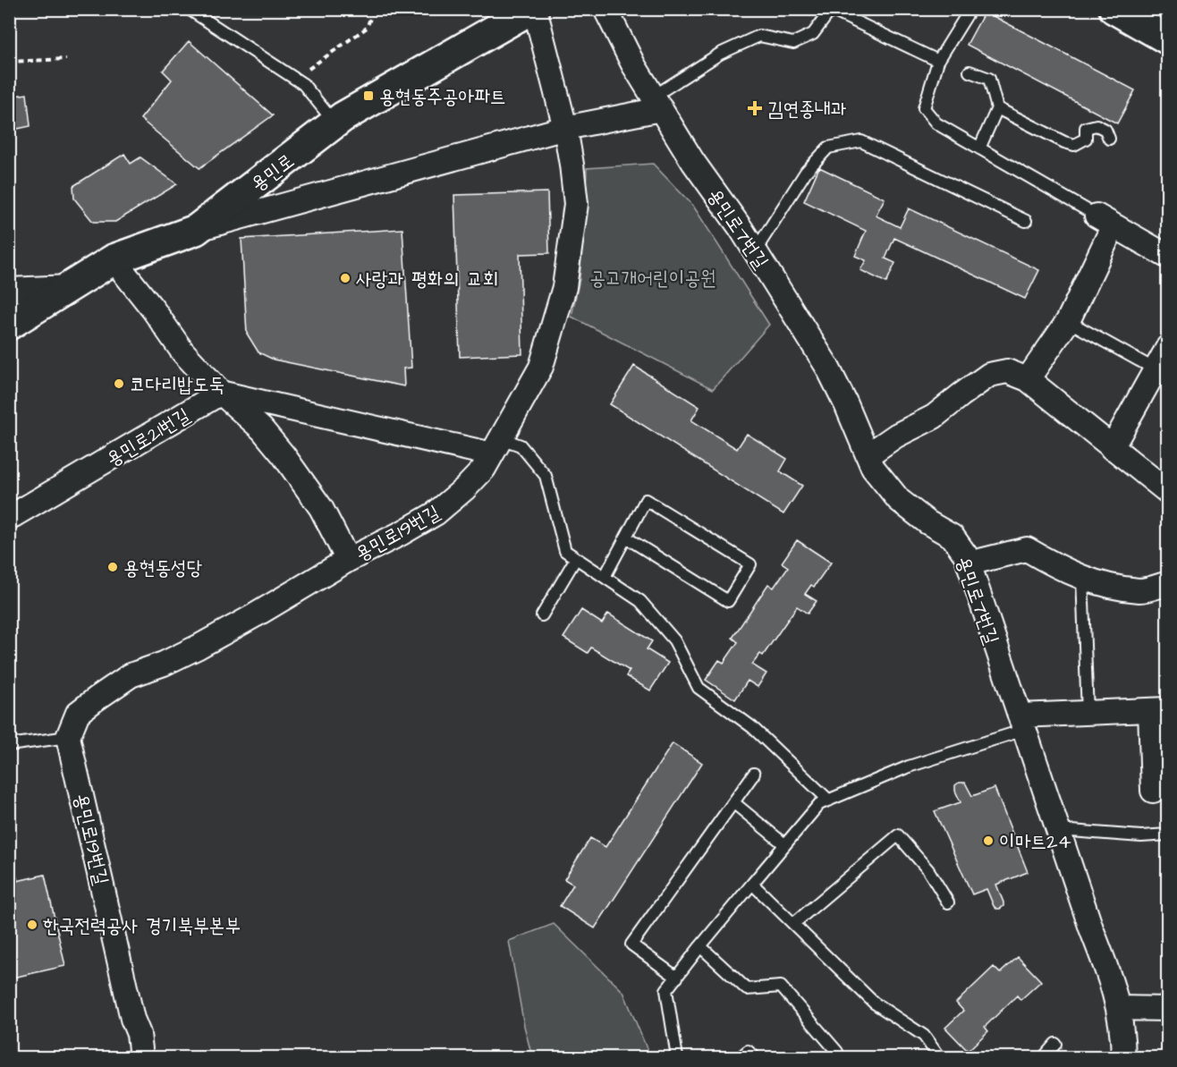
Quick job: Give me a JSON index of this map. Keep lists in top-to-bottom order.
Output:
{
  "streets": {
    "street": [
      "용민로",
      "용민로7번길",
      "용민로21번길",
      "용민로19번길"
    ]
  },
  "crossings": [
    ["용민로", "용민로19번길"]
  ],
  "parks": ["공고개어린이공원"],
  "places": {
    "transit": ["용현동주공아파트"],
    "health": ["김연종내과"],
    "other": [
      "사랑과 평화의 교회",
      "코다리밥도둑",
      "용현동성당",
      "이마트24",
      "한국전력공사 경기북부본부"
    ]
  }
}
